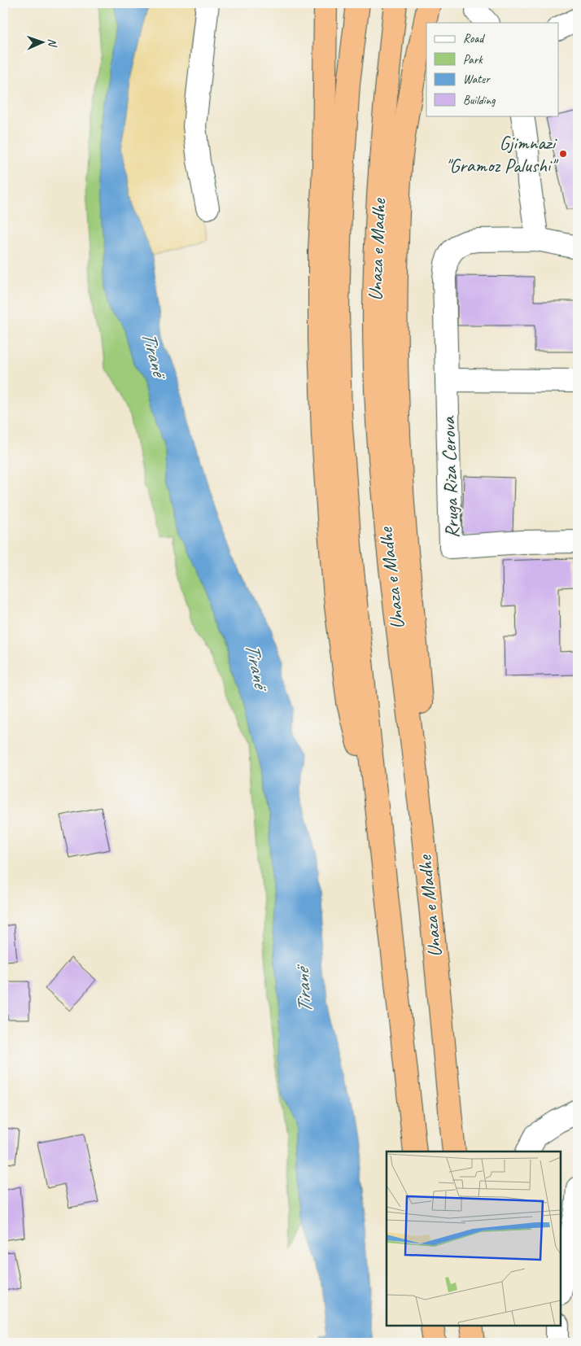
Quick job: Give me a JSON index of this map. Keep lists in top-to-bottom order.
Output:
{
  "streets": {
    "highway": ["Unaza e Madhe"],
    "street": ["Rruga Riza Cerova"]
  },
  "water": ["Tiranë"],
  "places": ["Gjimnazi \"Gramoz Palushi\""],
  "legend": [
    "Road",
    "Park",
    "Water",
    "Building"
  ],
  "north": "right"
}
